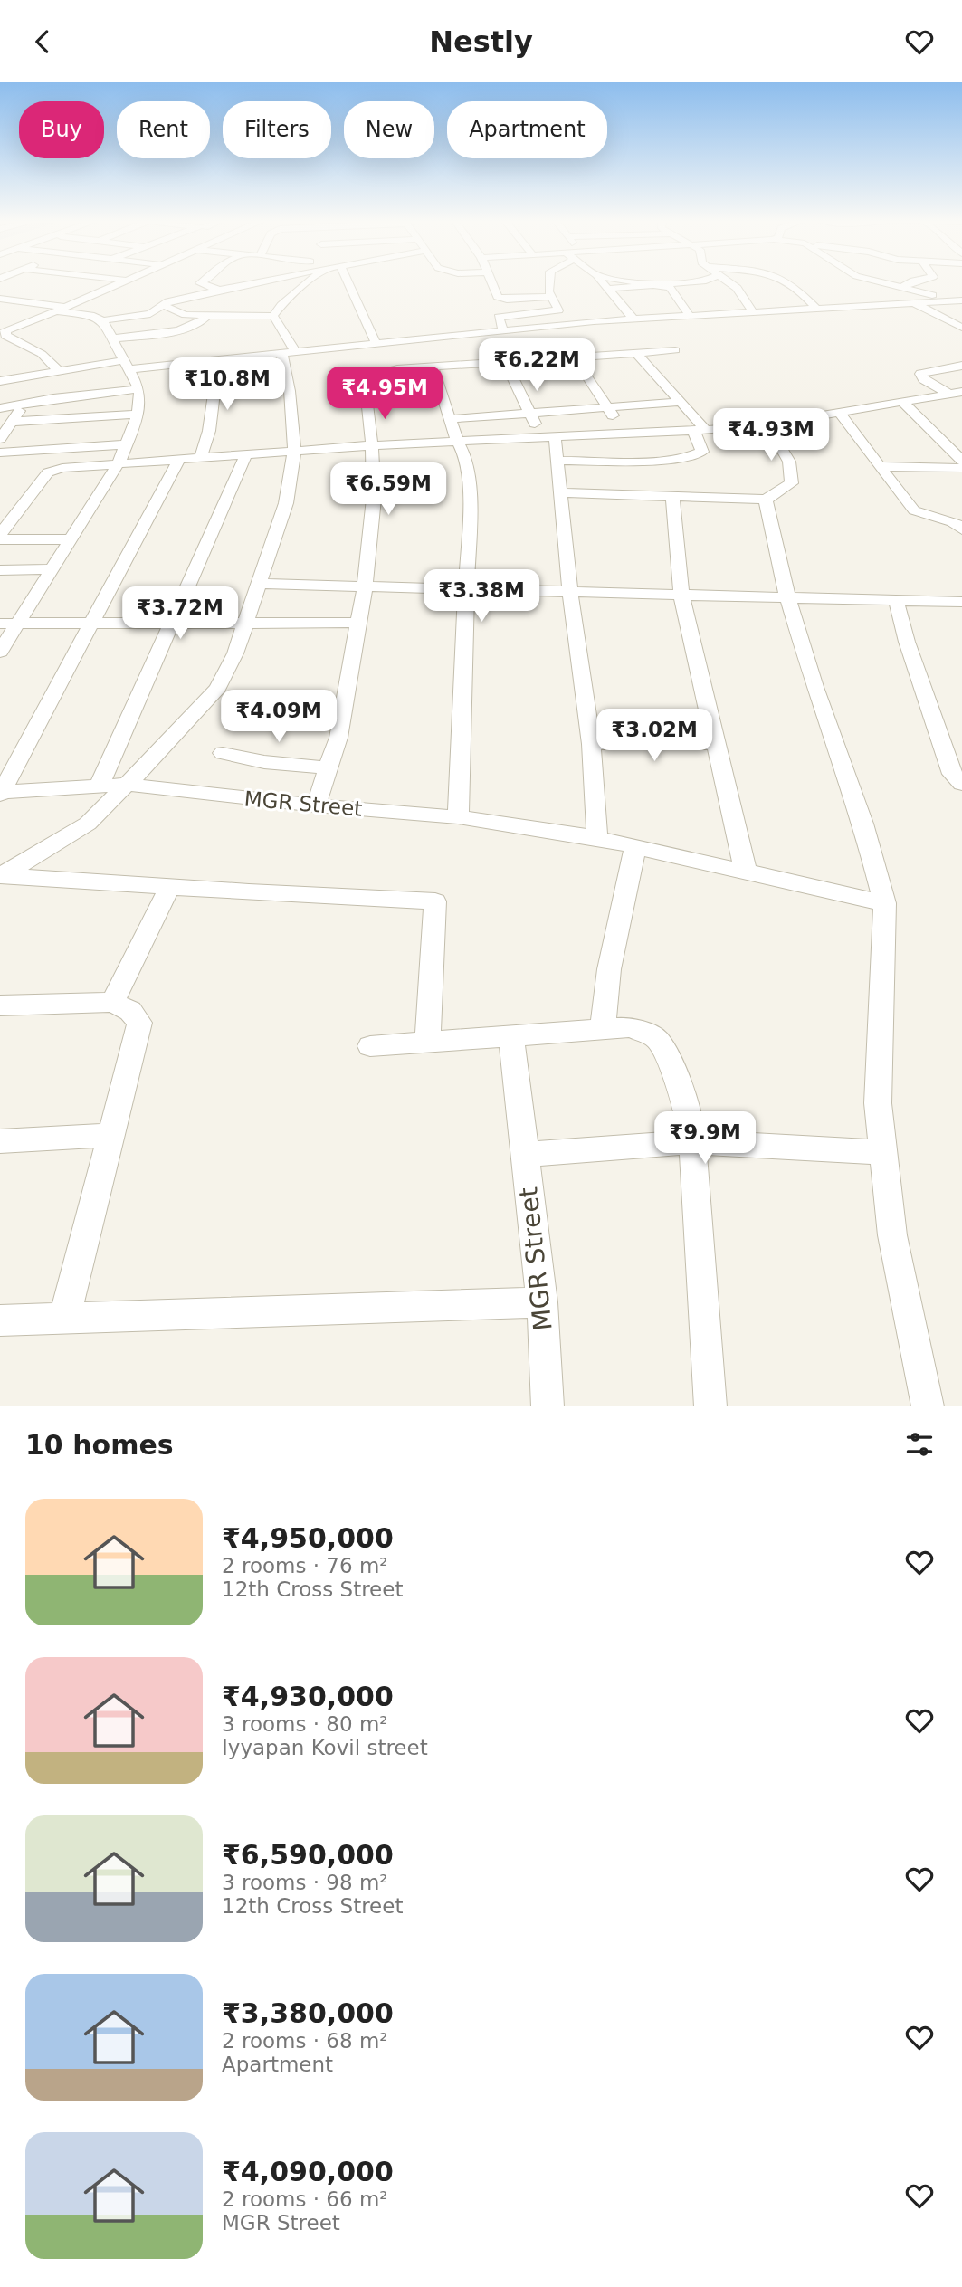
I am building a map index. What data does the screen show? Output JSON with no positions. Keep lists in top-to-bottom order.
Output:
{
  "streets": {
    "street": ["MGR Street"]
  },
  "page": {
    "header": "Nestly",
    "chip": [
      "Buy",
      "Rent",
      "Filters",
      "New",
      "Apartment"
    ],
    "price": [
      "₹6.22M",
      "₹10.8M",
      "₹4.95M",
      "₹4.93M",
      "₹6.59M",
      "₹3.38M",
      "₹3.72M",
      "₹4.09M",
      "₹3.02M",
      "₹9.9M"
    ],
    "heading": "10 homes",
    "list": [
      {
        "name": "₹4,950,000",
        "note": "2 rooms · 76 m² · 12th Cross Street"
      },
      {
        "name": "₹4,930,000",
        "note": "3 rooms · 80 m² · Iyyapan Kovil street"
      },
      {
        "name": "₹6,590,000",
        "note": "3 rooms · 98 m² · 12th Cross Street"
      },
      {
        "name": "₹3,380,000",
        "note": "2 rooms · 68 m² · Apartment"
      },
      {
        "name": "₹4,090,000",
        "note": "2 rooms · 66 m² · MGR Street"
      }
    ]
  }
}
